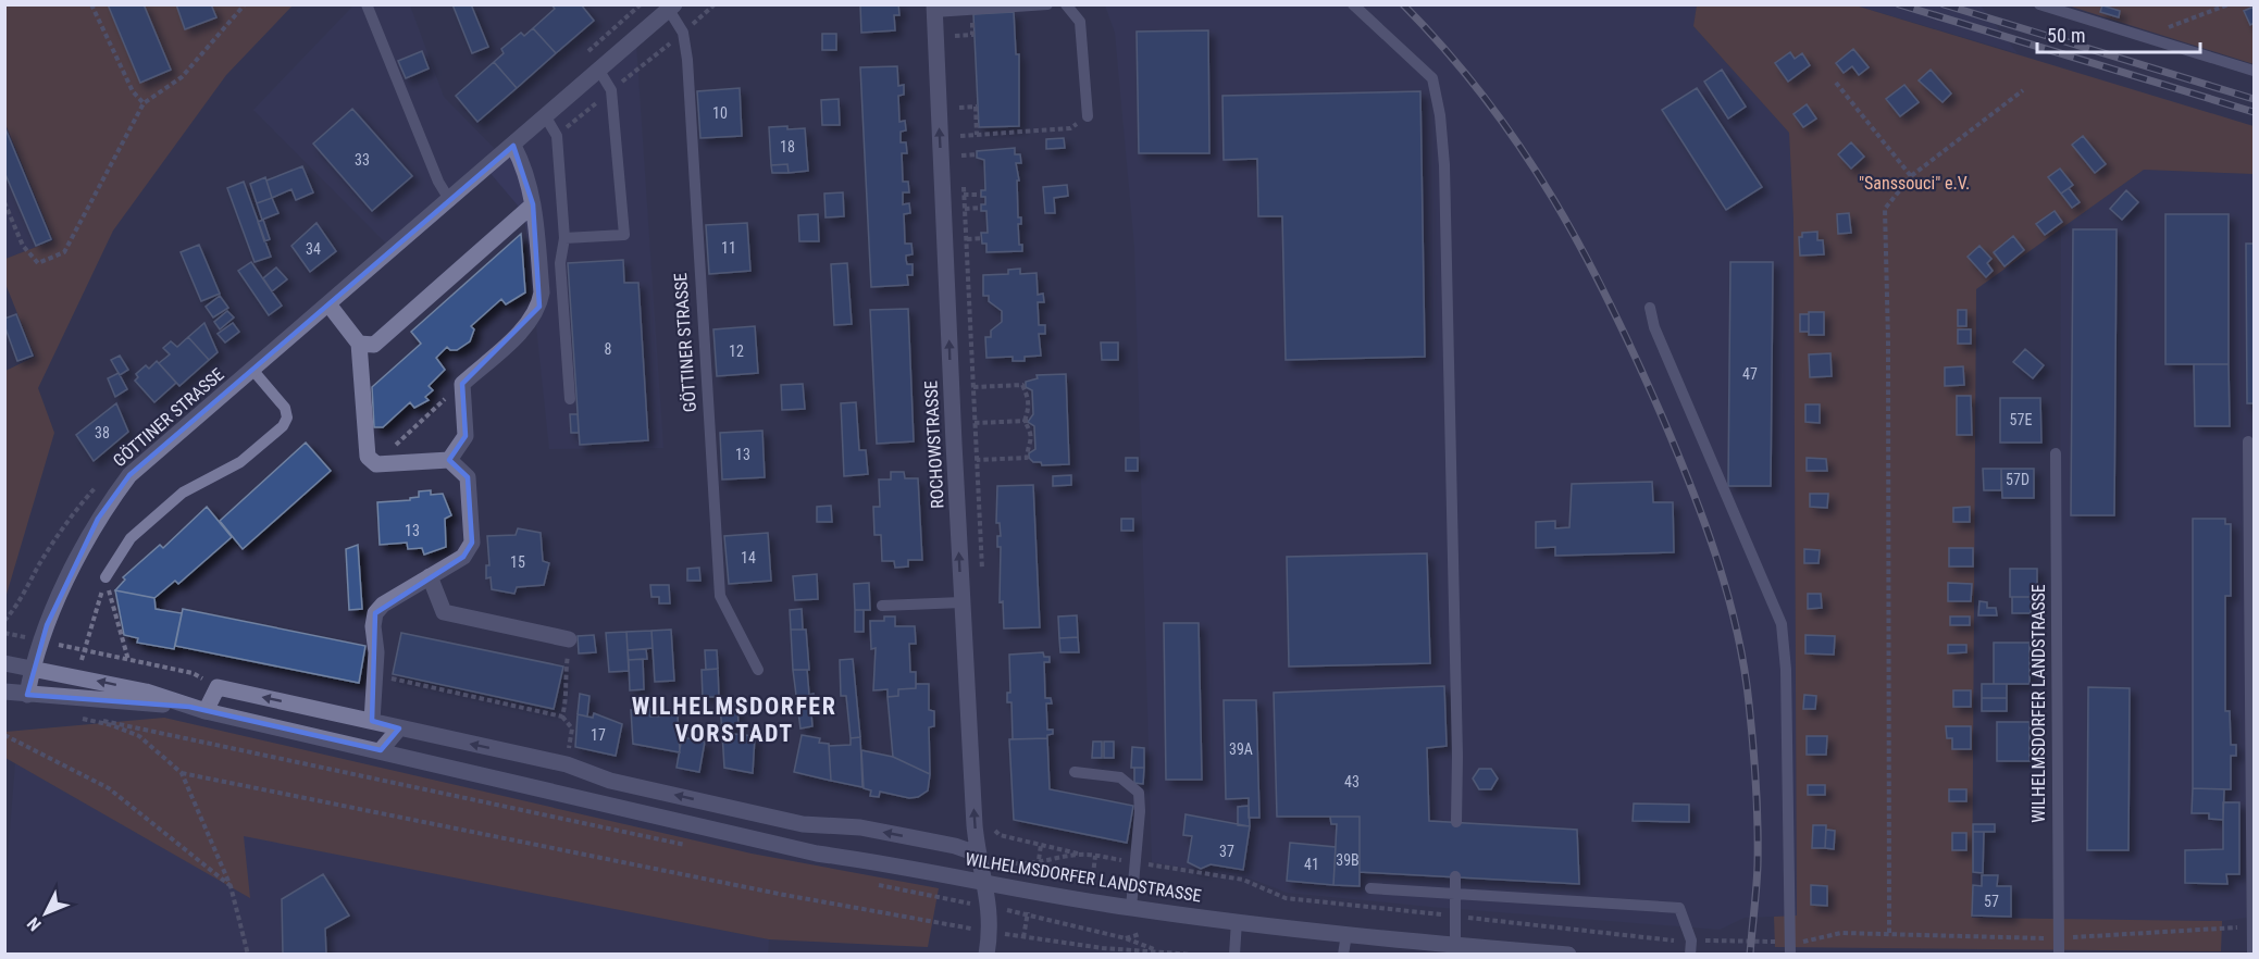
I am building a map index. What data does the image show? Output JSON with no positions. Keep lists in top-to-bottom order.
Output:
{
  "streets": {
    "street": ["GÖTTINER STRASSE", "ROCHOWSTRASSE", "WILHELMSDORFER LANDSTRASSE"]
  },
  "crossings": [
    ["GÖTTINER STRASSE", "WILHELMSDORFER LANDSTRASSE"],
    ["ROCHOWSTRASSE", "WILHELMSDORFER LANDSTRASSE"]
  ],
  "one_way": ["ROCHOWSTRASSE"],
  "districts": ["WILHELMSDORFER VORSTADT"],
  "parks": ["\"Sanssouci\" e.V."],
  "house_numbers": [
    "10",
    "18",
    "33",
    "11",
    "34",
    "8",
    "12",
    "47",
    "57E",
    "38",
    "13",
    "57D",
    "13",
    "14",
    "15",
    "17",
    "39A",
    "43",
    "37",
    "39B",
    "41",
    "57"
  ],
  "scale_bar": "50 m",
  "north": "bottom left"
}
